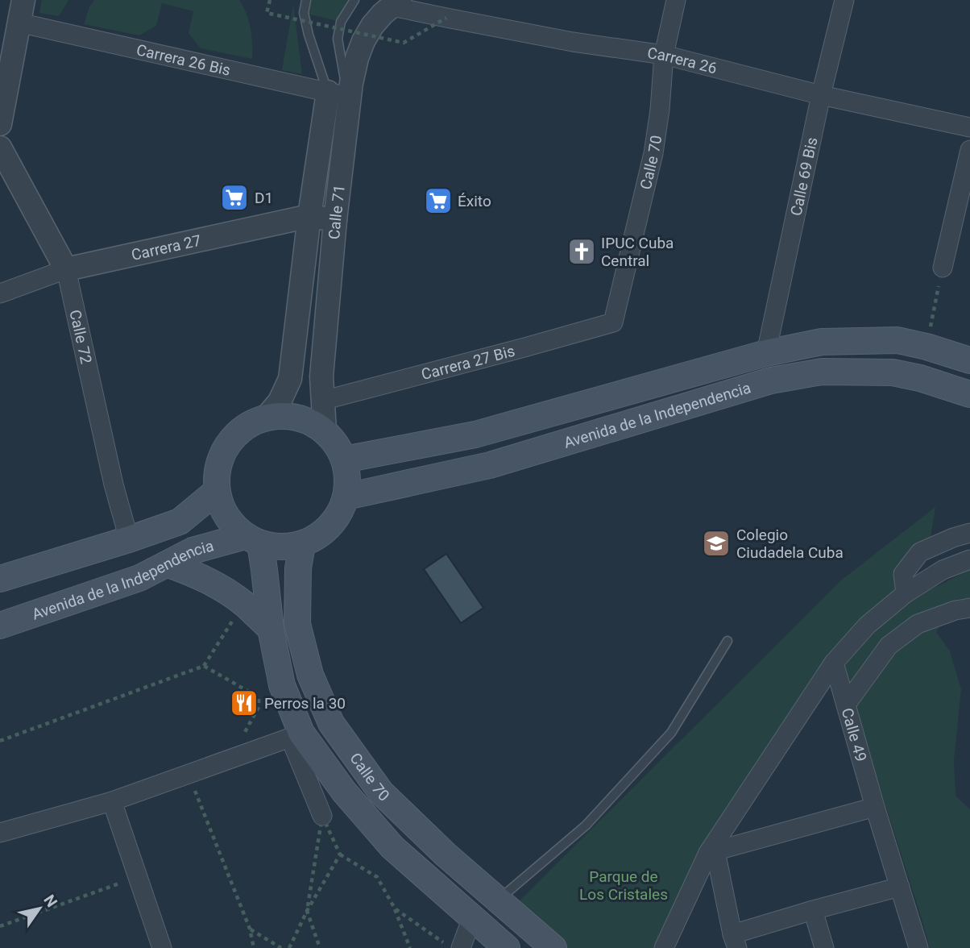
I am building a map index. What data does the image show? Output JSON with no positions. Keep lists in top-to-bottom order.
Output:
{
  "streets": {
    "main road": ["Calle 70", "Avenida de la Independencia"],
    "street": [
      "Carrera 26 Bis",
      "Carrera 26",
      "Calle 69 Bis",
      "Calle 71",
      "Carrera 27",
      "Calle 72",
      "Carrera 27 Bis",
      "Calle 49"
    ]
  },
  "crossings": [
    ["Carrera 26 Bis", "Calle 71"],
    ["Carrera 26", "Calle 70"],
    ["Carrera 26", "Calle 69 Bis"],
    ["Carrera 26", "Calle 71"],
    ["Calle 70", "Calle 71"],
    ["Calle 70", "Carrera 27 Bis"],
    ["Calle 70", "Avenida de la Independencia"],
    ["Calle 69 Bis", "Avenida de la Independencia"],
    ["Calle 71", "Carrera 27"],
    ["Calle 71", "Carrera 27 Bis"],
    ["Calle 71", "Avenida de la Independencia"],
    ["Carrera 27", "Calle 72"]
  ],
  "parks": ["Parque de Los Cristales"],
  "places": {
    "supermarket": ["D1", "Éxito"],
    "church": ["IPUC Cuba Central"],
    "school or university": ["Colegio Ciudadela Cuba"],
    "restaurant": ["Perros la 30"]
  },
  "north": "top right"
}
